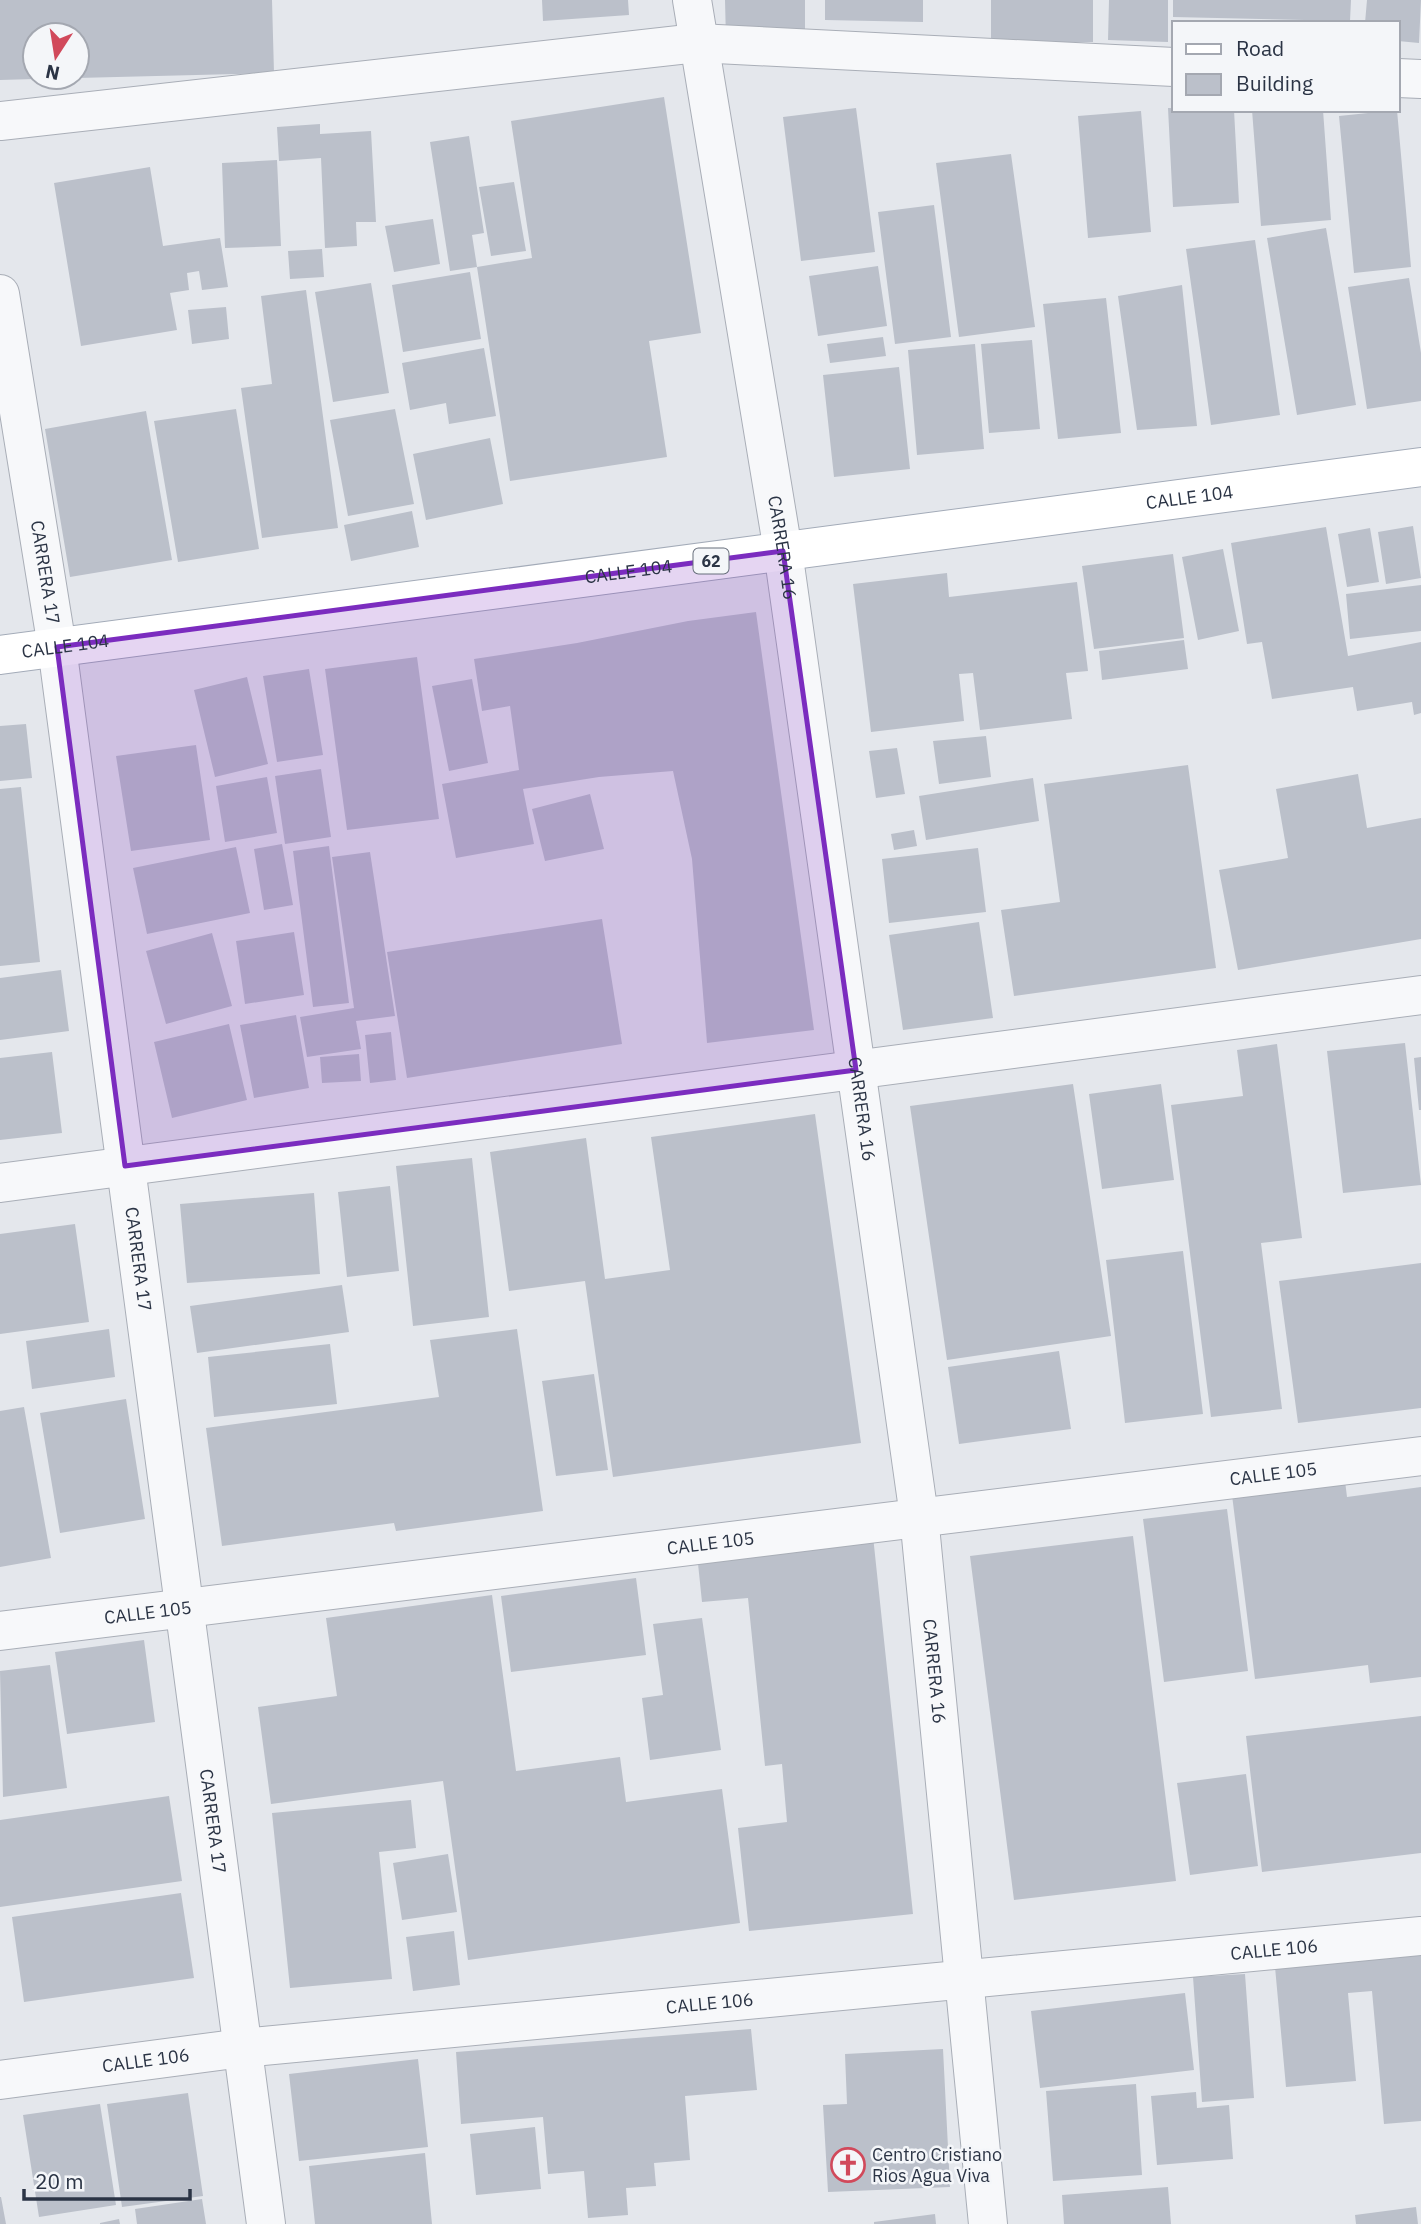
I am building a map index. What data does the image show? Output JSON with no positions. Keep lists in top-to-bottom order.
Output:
{
  "streets": {
    "main road": ["CALLE 104", "62"],
    "street": [
      "CARRERA 16",
      "CARRERA 17",
      "CALLE 105",
      "CALLE 106"
    ]
  },
  "crossings": [
    ["CALLE 104", "CARRERA 16"],
    ["CALLE 104", "CARRERA 17"],
    ["CARRERA 16", "CALLE 105"],
    ["CARRERA 16", "CALLE 106"],
    ["CARRERA 17", "CALLE 105"],
    ["CARRERA 17", "CALLE 106"]
  ],
  "places": {
    "church": ["Centro Cristiano Rios Agua Viva"]
  },
  "legend": ["Road", "Building"],
  "scale_bar": "20 m",
  "north": "bottom"
}
